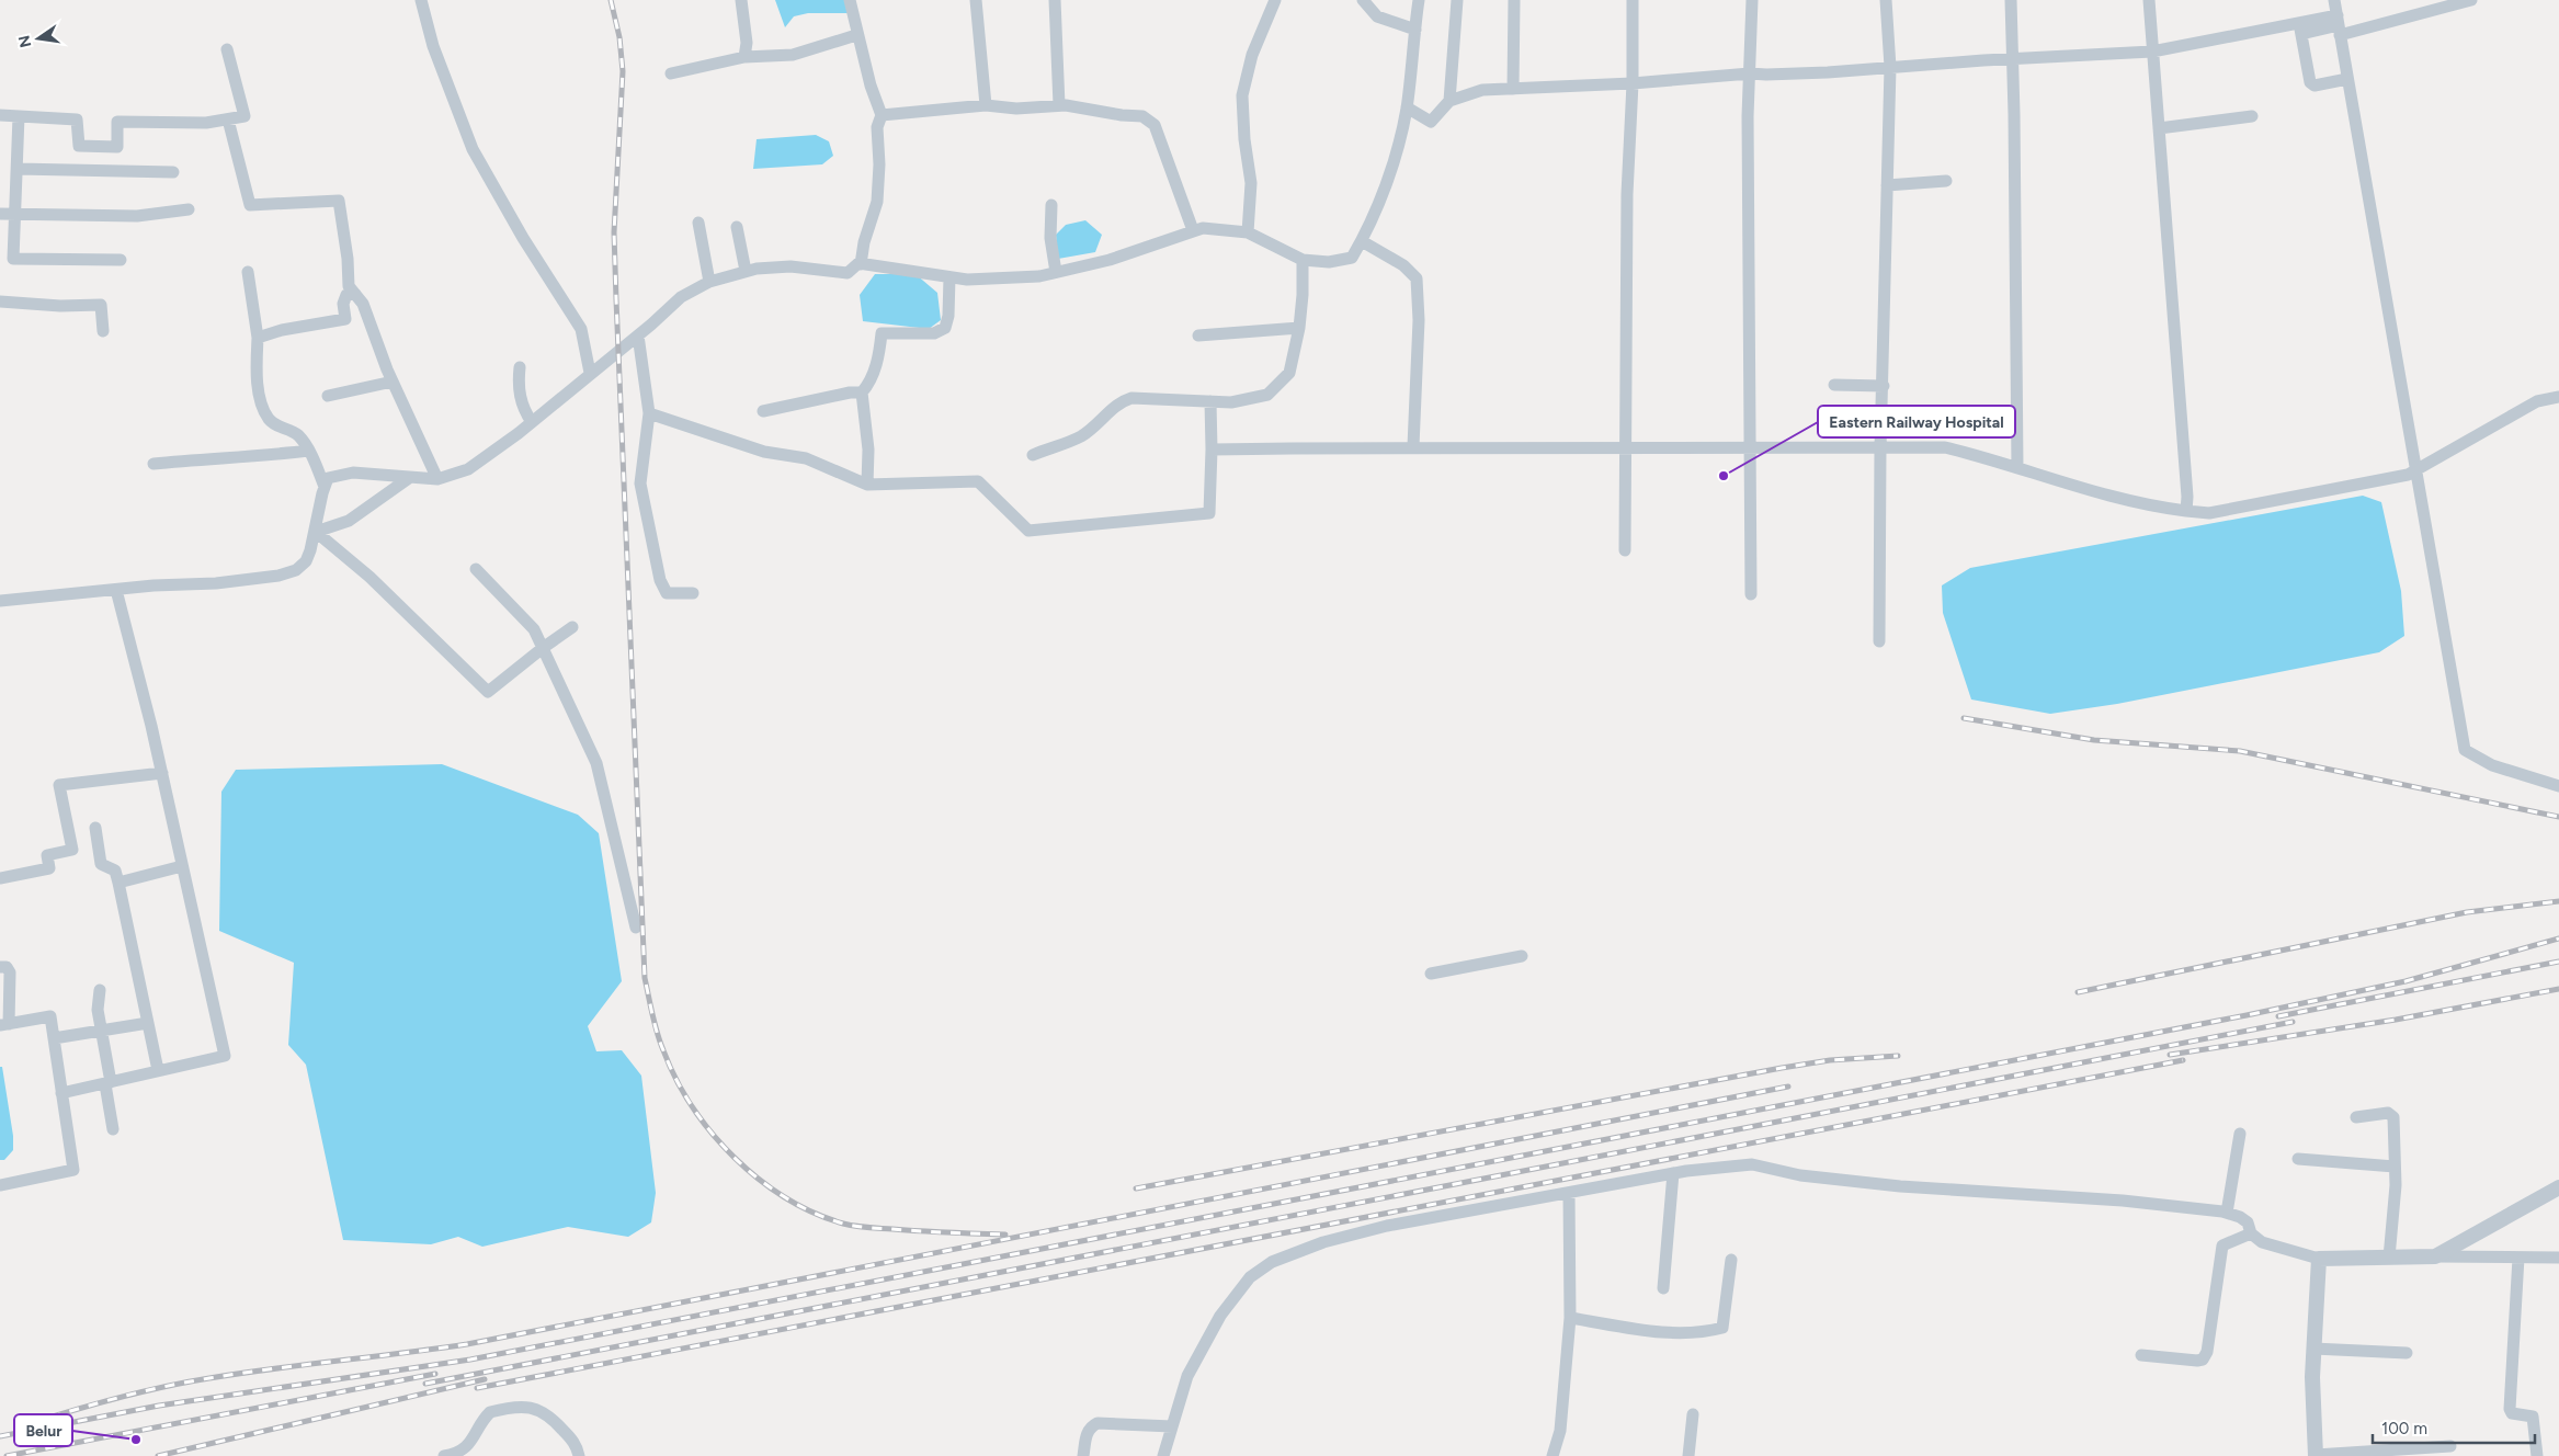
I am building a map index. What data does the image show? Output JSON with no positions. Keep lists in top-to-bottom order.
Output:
{
  "places": ["Eastern Railway Hospital", "Belur"],
  "scale_bar": "100 m",
  "north": "left"
}
